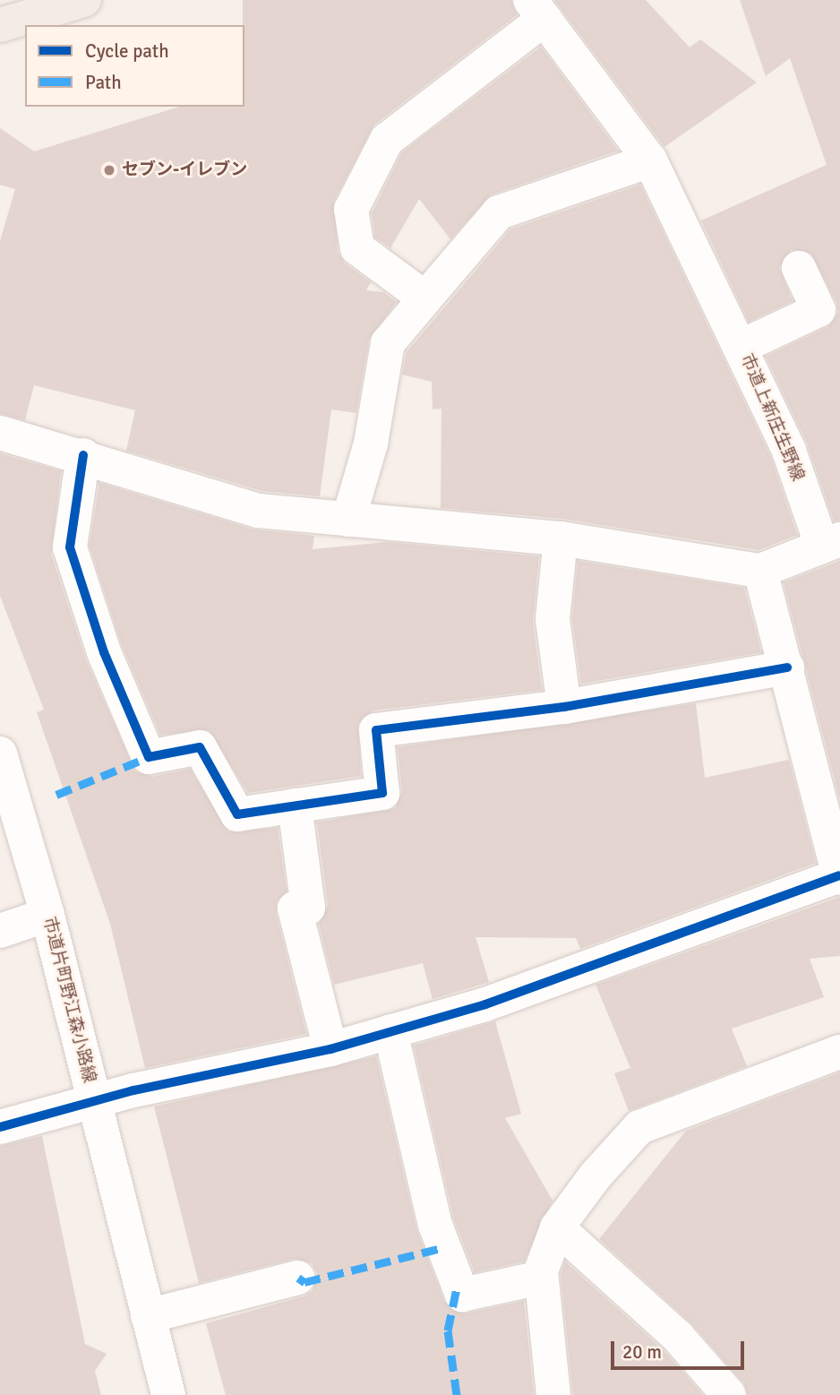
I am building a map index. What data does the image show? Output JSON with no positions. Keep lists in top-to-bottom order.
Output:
{
  "streets": {
    "street": ["市道上新庄生野線", "市道片町野江森小路線"]
  },
  "places": ["セブン-イレブン"],
  "legend": ["Cycle path", "Path"],
  "scale_bar": "20 m"
}
